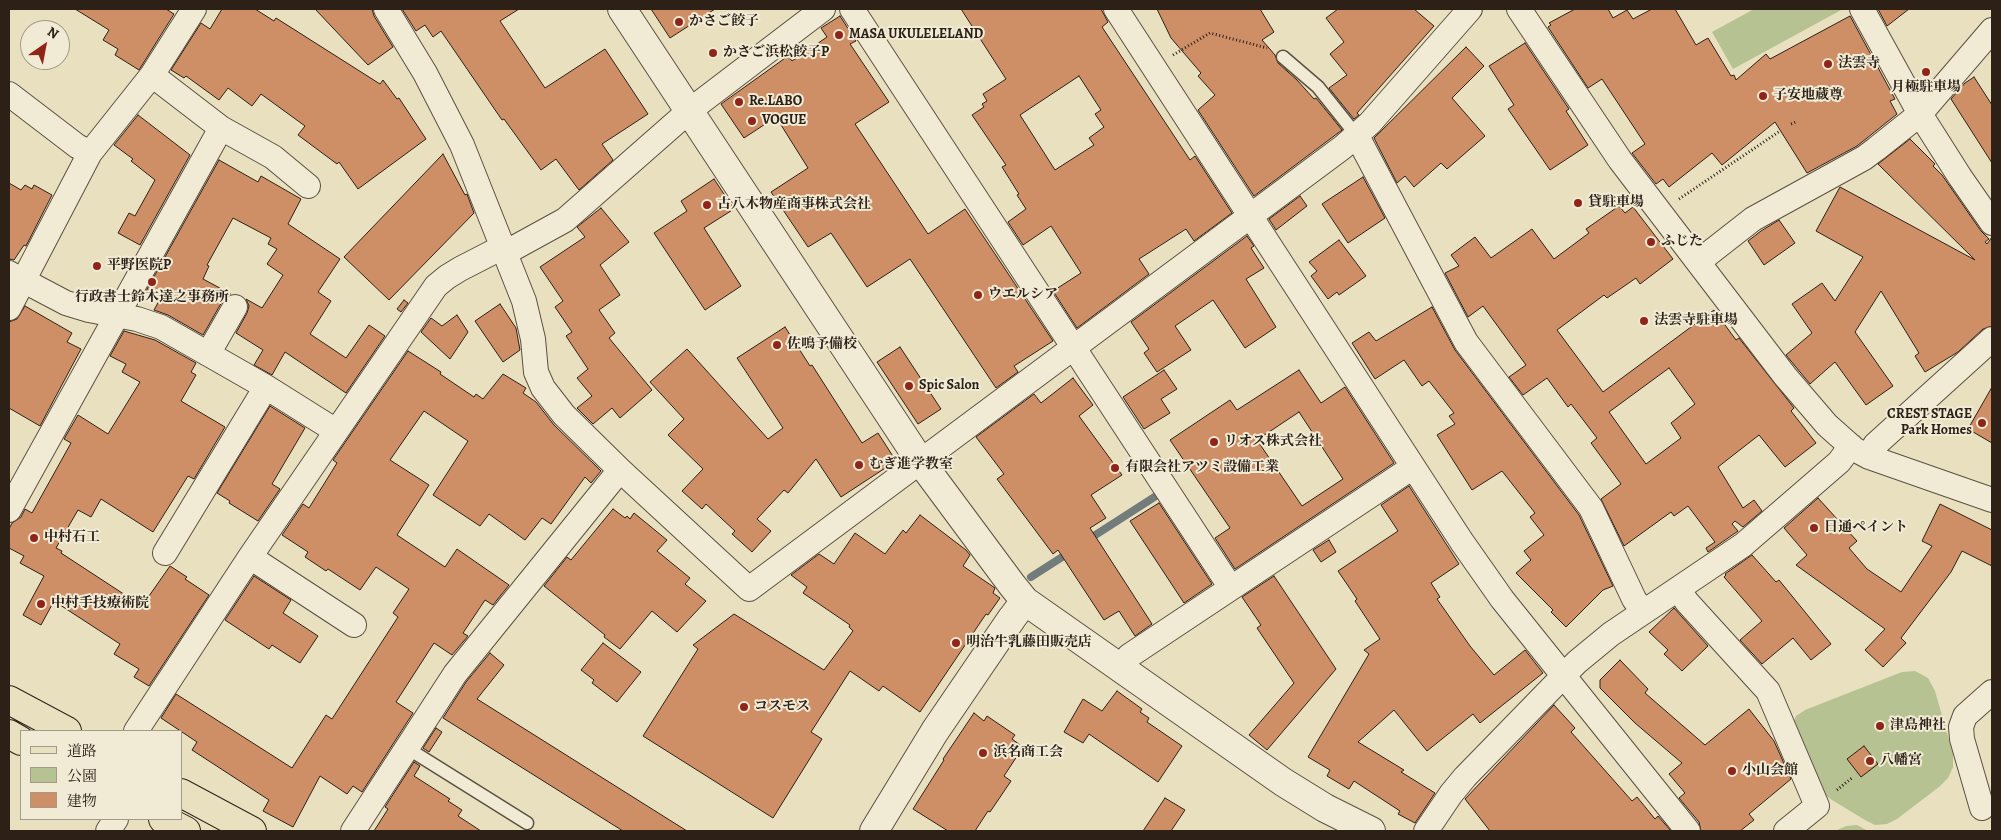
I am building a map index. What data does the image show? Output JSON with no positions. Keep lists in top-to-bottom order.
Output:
{
  "places": [
    "かさご餃子",
    "MASA UKULELELAND",
    "かさご浜松餃子P",
    "法雲寺",
    "月極駐車場",
    "子安地蔵尊",
    "Re.LABO",
    "VOGUE",
    "貸駐車場",
    "古八木物産商事株式会社",
    "ふじた",
    "平野医院P",
    "行政書士鈴木達之事務所",
    "ウエルシア",
    "法雲寺駐車場",
    "佐鳴予備校",
    "Spic Salon",
    "CREST STAGE Park Homes",
    "リオス株式会社",
    "むぎ進学教室",
    "有限会社アツミ設備工業",
    "日通ペイント",
    "中村石工",
    "中村手技療術院",
    "明治牛乳藤田販売店",
    "コスモス",
    "津島神社",
    "浜名商工会",
    "八幡宮",
    "小山会館"
  ],
  "legend": ["道路", "公園", "建物"],
  "north": "top right"
}
